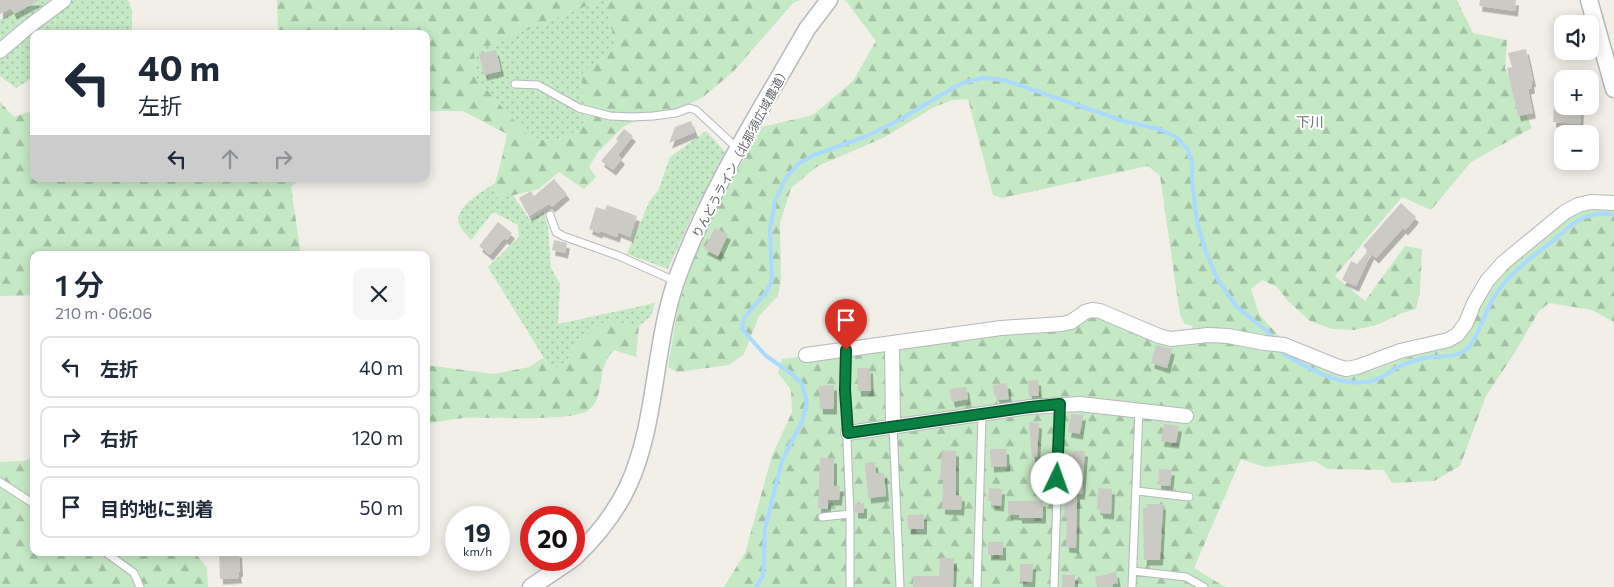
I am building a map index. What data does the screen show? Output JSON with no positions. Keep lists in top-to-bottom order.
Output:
{
  "streets": {
    "street": ["りんどうライン（北那須広域農道）"]
  },
  "districts": ["下川"],
  "page": {
    "map_buttons": ["+", "−"],
    "turn": ["40 m", "左折"],
    "heading": ["1 分", "210 m · 06:06"],
    "list": [
      {
        "name": "左折",
        "value": "40 m"
      },
      {
        "name": "右折",
        "value": "120 m"
      },
      {
        "name": "目的地に到着",
        "value": "50 m"
      }
    ],
    "speed": "19 km/h",
    "limit": "20"
  }
}
